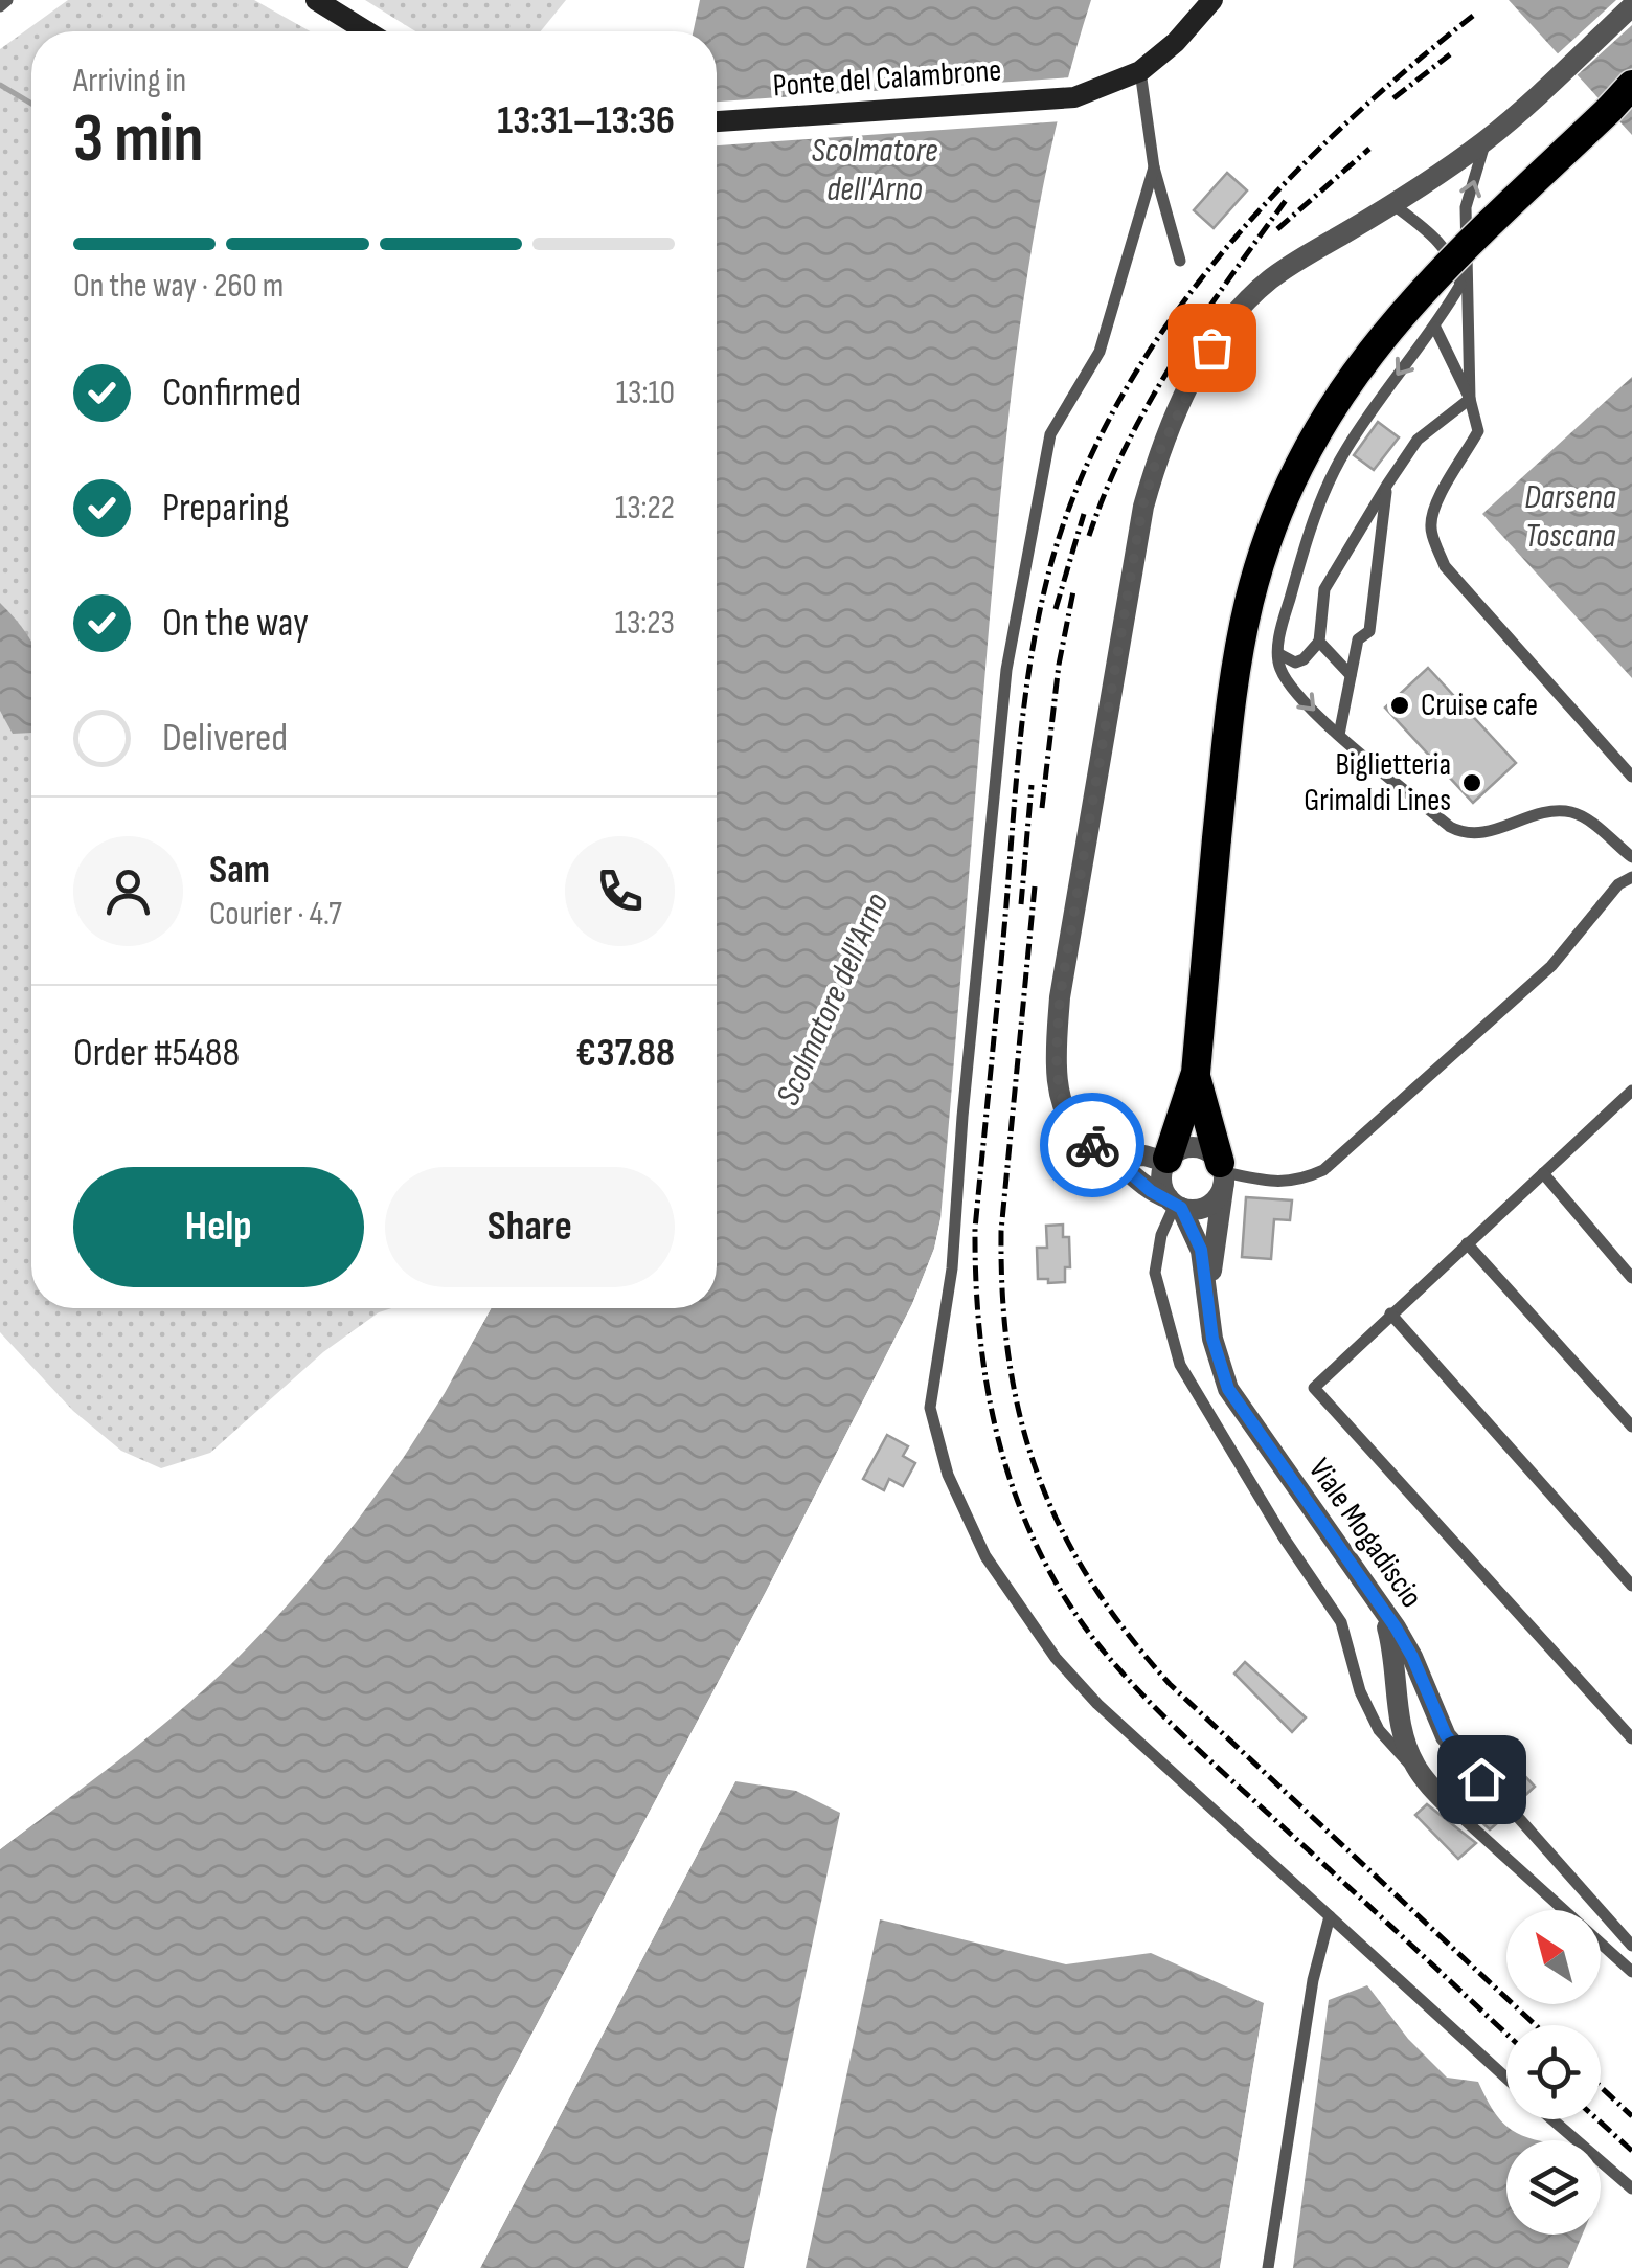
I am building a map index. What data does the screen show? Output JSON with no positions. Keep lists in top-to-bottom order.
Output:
{
  "streets": {
    "main road": ["Ponte del Calambrone"],
    "street": ["Viale Mogadiscio"]
  },
  "water": ["Scolmatore dell'Arno", "Darsena Toscana"],
  "places": ["Cruise cafe", "Biglietteria Grimaldi Lines"],
  "north": "top left",
  "page": {
    "heading": ["3 min", "Arriving in", "13:31–13:36"],
    "panel": [
      "Sam",
      "Courier · 4.7",
      "Order #5488",
      "€37.88"
    ],
    "bar": "On the way · 260 m",
    "list": [
      ["Confirmed", "13:10"],
      ["Preparing", "13:22"],
      ["On the way", "13:23"],
      "Delivered"
    ],
    "buttons": ["Help", "Share"]
  }
}
